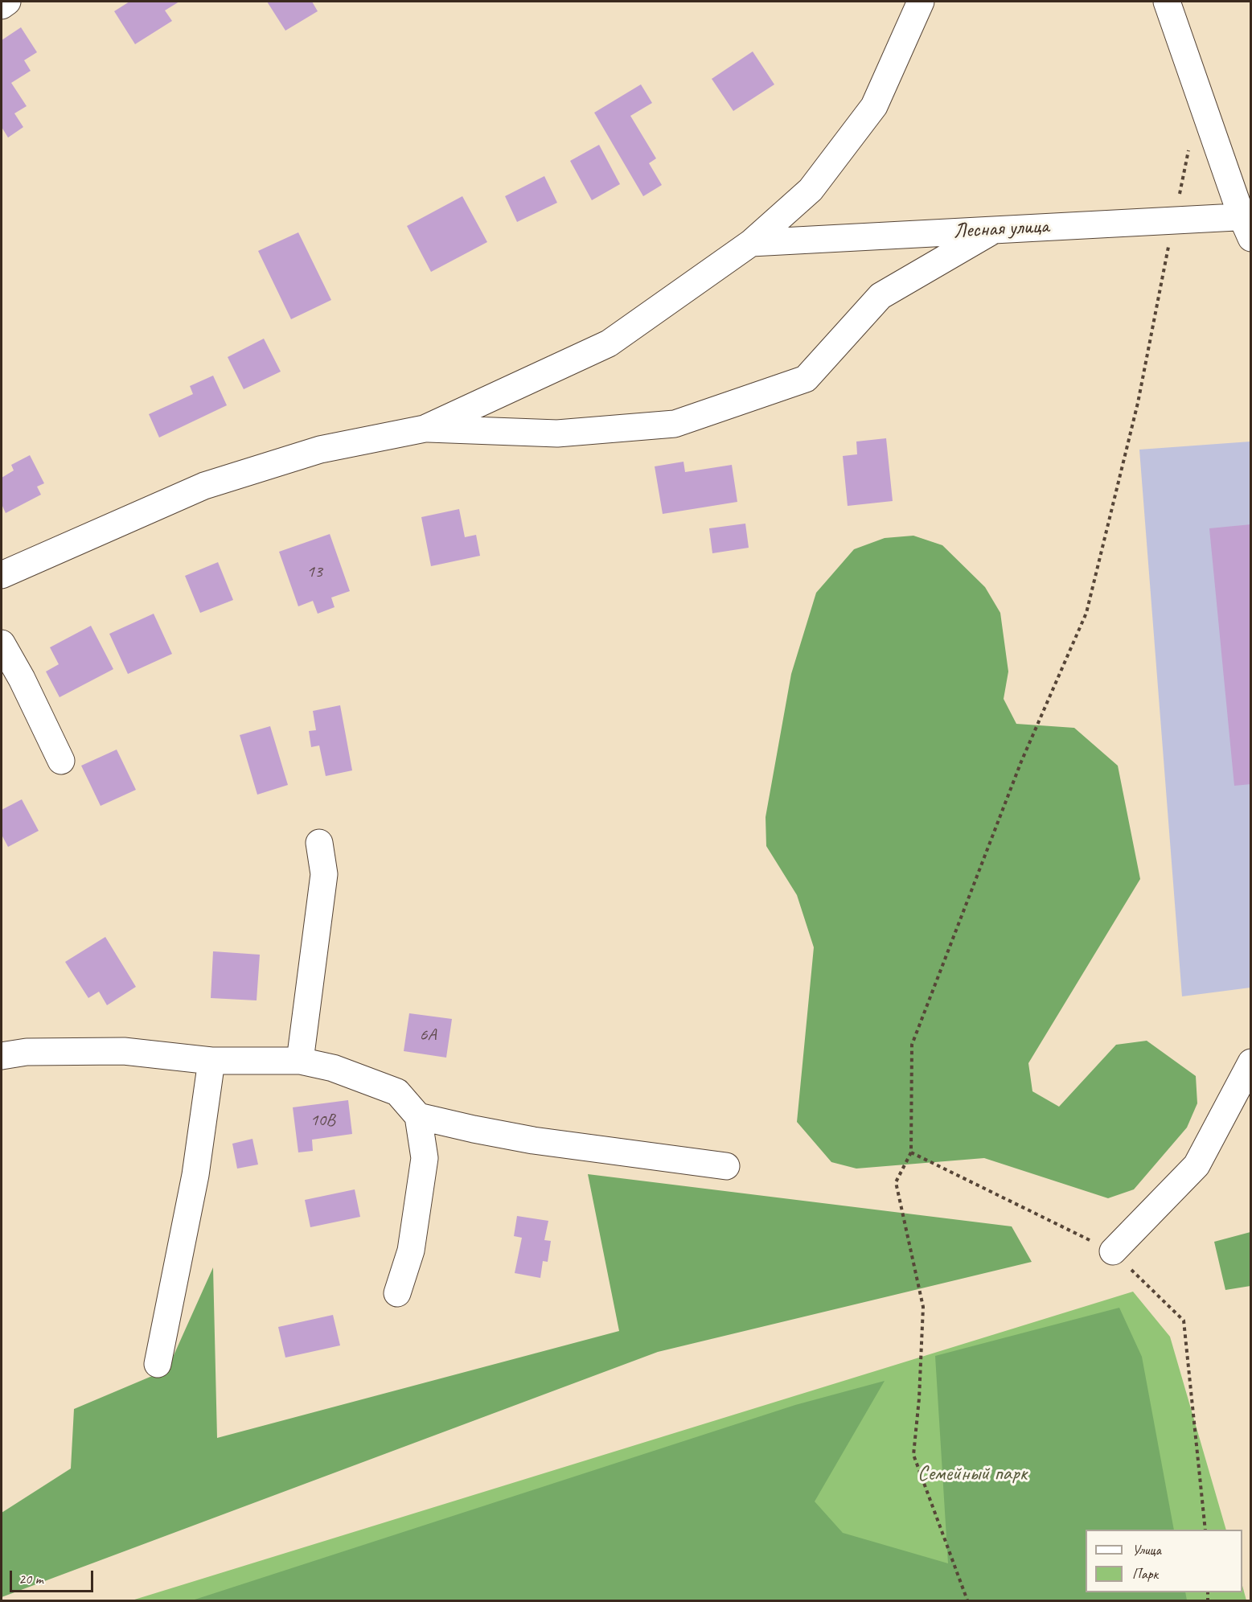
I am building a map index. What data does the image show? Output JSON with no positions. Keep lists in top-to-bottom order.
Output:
{
  "streets": {
    "street": ["Лесная улица"]
  },
  "parks": ["Семейный парк"],
  "house_numbers": ["13", "6А", "10В"],
  "legend": ["Улица", "Парк"],
  "scale_bar": "20 m"
}
